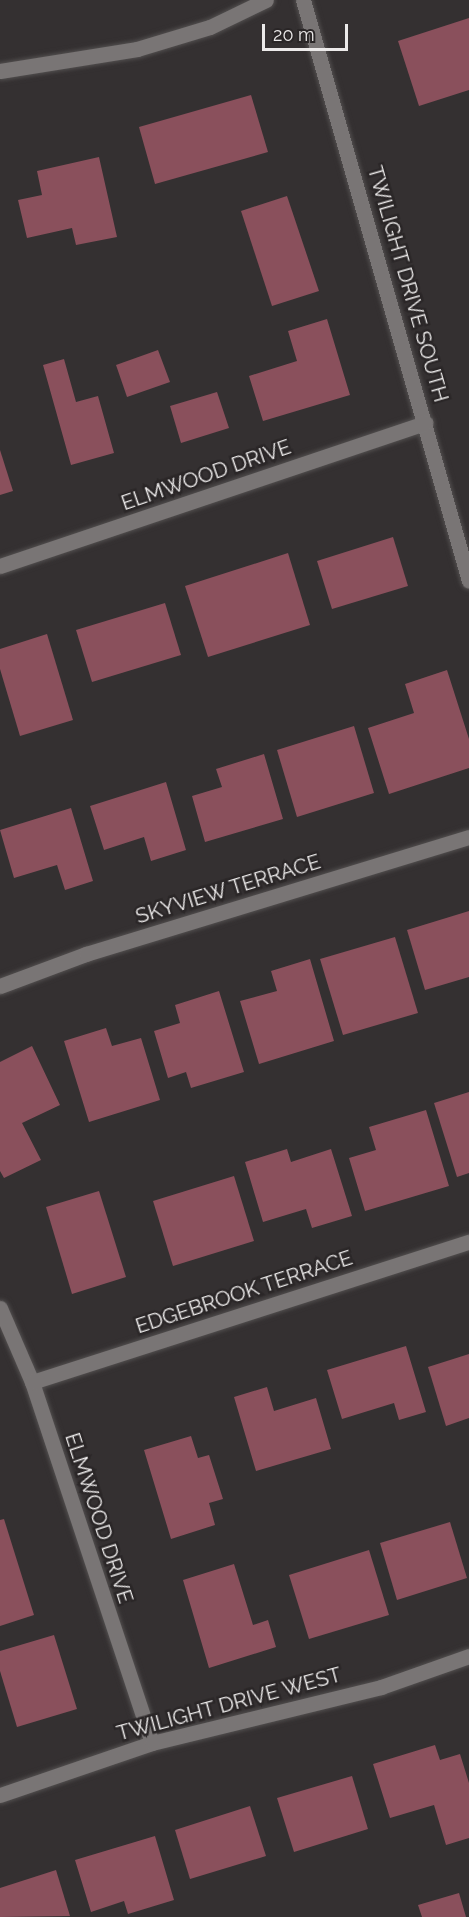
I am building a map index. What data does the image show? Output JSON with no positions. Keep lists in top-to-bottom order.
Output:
{
  "streets": {
    "street": [
      "TWILIGHT DRIVE SOUTH",
      "ELMWOOD DRIVE",
      "SKYVIEW TERRACE",
      "EDGEBROOK TERRACE",
      "TWILIGHT DRIVE WEST"
    ]
  },
  "crossings": [
    ["TWILIGHT DRIVE SOUTH", "ELMWOOD DRIVE"],
    ["ELMWOOD DRIVE", "EDGEBROOK TERRACE"],
    ["ELMWOOD DRIVE", "TWILIGHT DRIVE WEST"]
  ],
  "scale_bar": "20 m"
}
